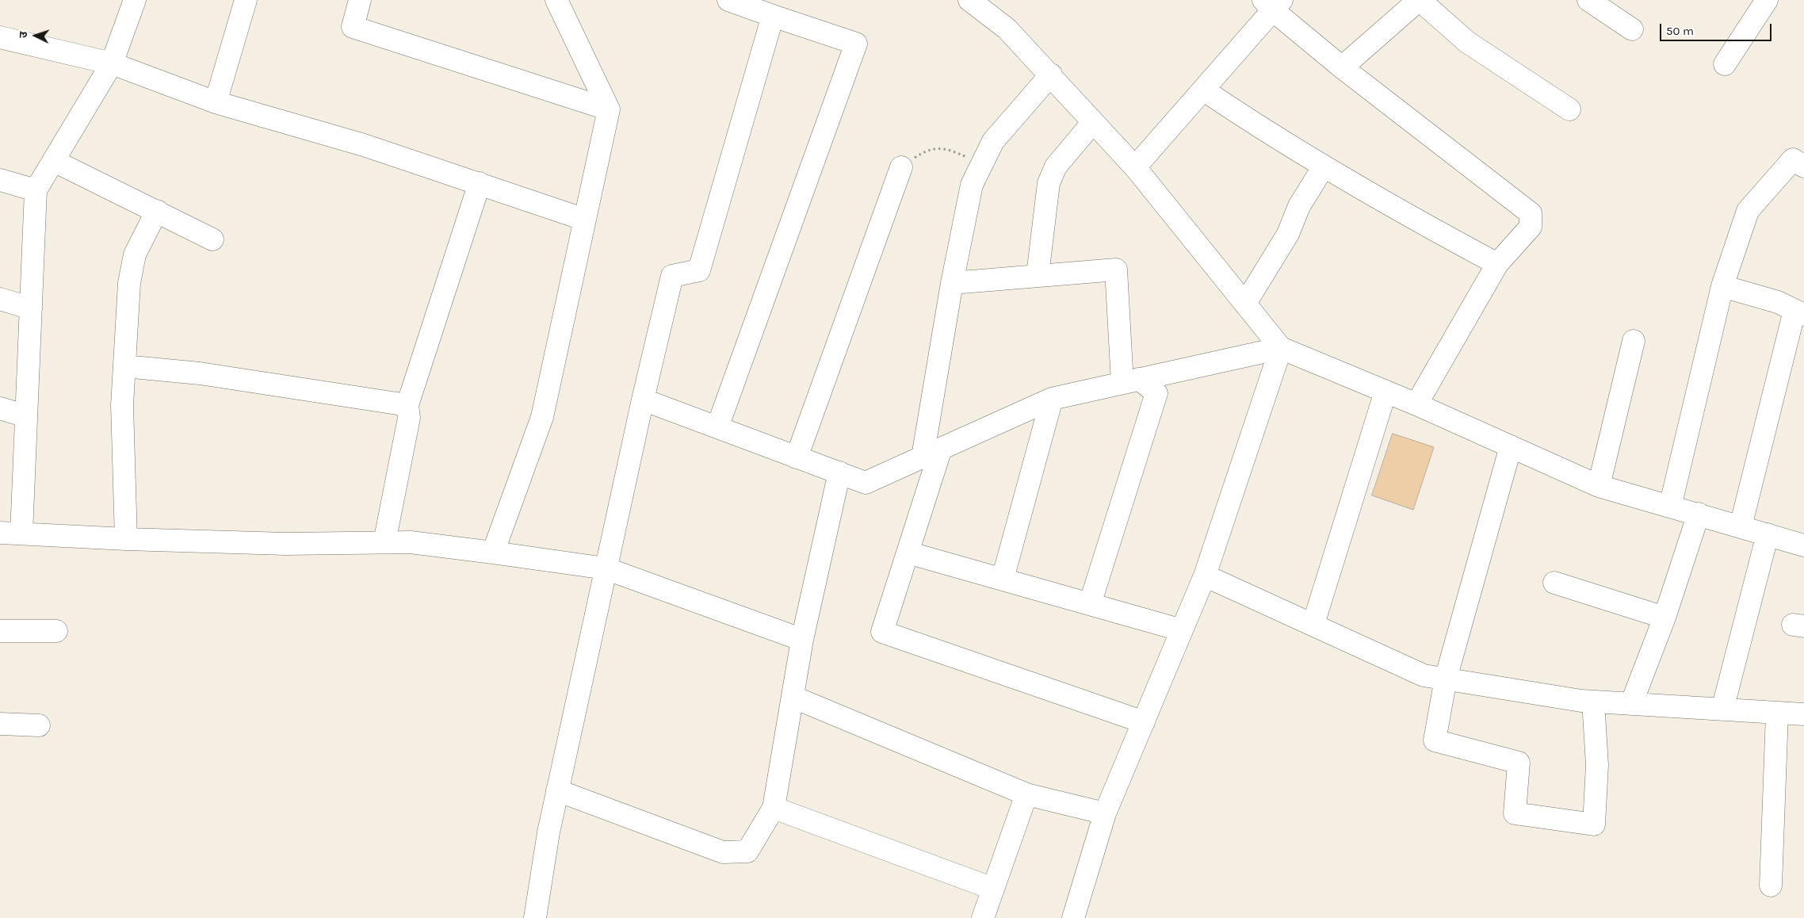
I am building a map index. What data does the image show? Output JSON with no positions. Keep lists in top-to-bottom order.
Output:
{
  "scale_bar": "50 m",
  "north": "left"
}
